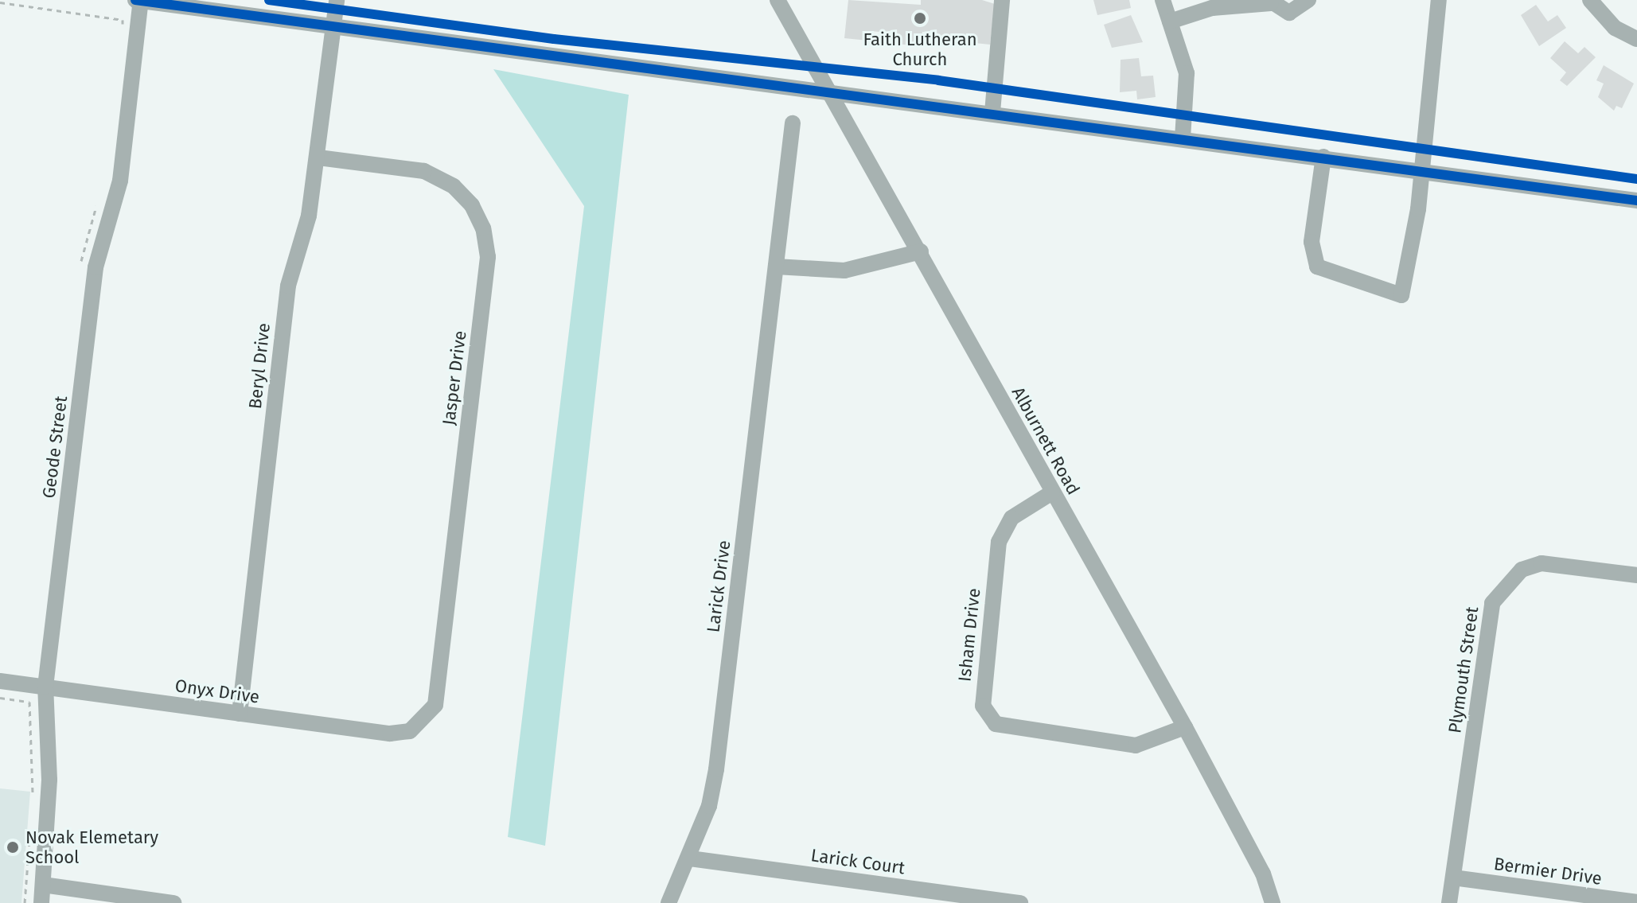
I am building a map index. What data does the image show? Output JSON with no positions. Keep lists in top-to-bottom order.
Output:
{
  "streets": {
    "street": [
      "Beryl Drive",
      "Jasper Drive",
      "Alburnett Road",
      "Geode Street",
      "Larick Drive",
      "Isham Drive",
      "Plymouth Street",
      "Onyx Drive",
      "Larick Court",
      "Bermier Drive"
    ]
  },
  "crossings": [
    ["Beryl Drive", "Jasper Drive"],
    ["Beryl Drive", "Onyx Drive"],
    ["Jasper Drive", "Onyx Drive"],
    ["Alburnett Road", "Isham Drive"],
    ["Geode Street", "Onyx Drive"],
    ["Larick Drive", "Larick Court"],
    ["Plymouth Street", "Bermier Drive"]
  ],
  "places": ["Faith Lutheran Church", "Novak Elemetary School"]
}
